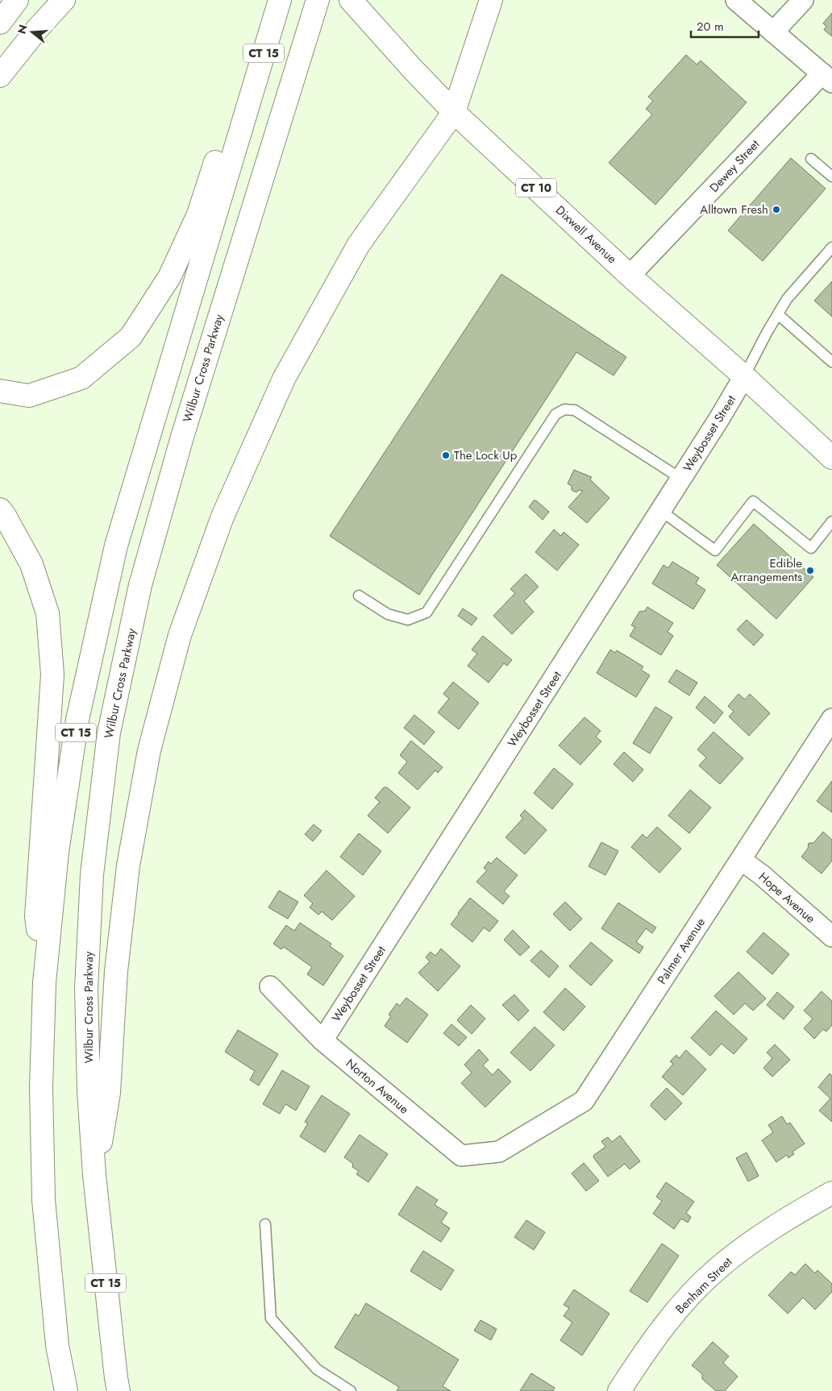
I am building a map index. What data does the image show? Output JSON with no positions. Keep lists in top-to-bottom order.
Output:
{
  "streets": {
    "main road": [
      "CT 15",
      "CT 10",
      "Dixwell Avenue",
      "Wilbur Cross Parkway",
      "Benham Street"
    ],
    "street": [
      "Dewey Street",
      "Weybosset Street",
      "Hope Avenue",
      "Palmer Avenue",
      "Norton Avenue"
    ]
  },
  "crossings": [
    ["Dewey Street", "Dixwell Avenue"],
    ["Dixwell Avenue", "Weybosset Street"],
    ["Weybosset Street", "Norton Avenue"],
    ["Hope Avenue", "Palmer Avenue"],
    ["Palmer Avenue", "Norton Avenue"]
  ],
  "places": ["Alltown Fresh", "The Lock Up", "Edible Arrangements"],
  "scale_bar": "20 m",
  "north": "left"
}
